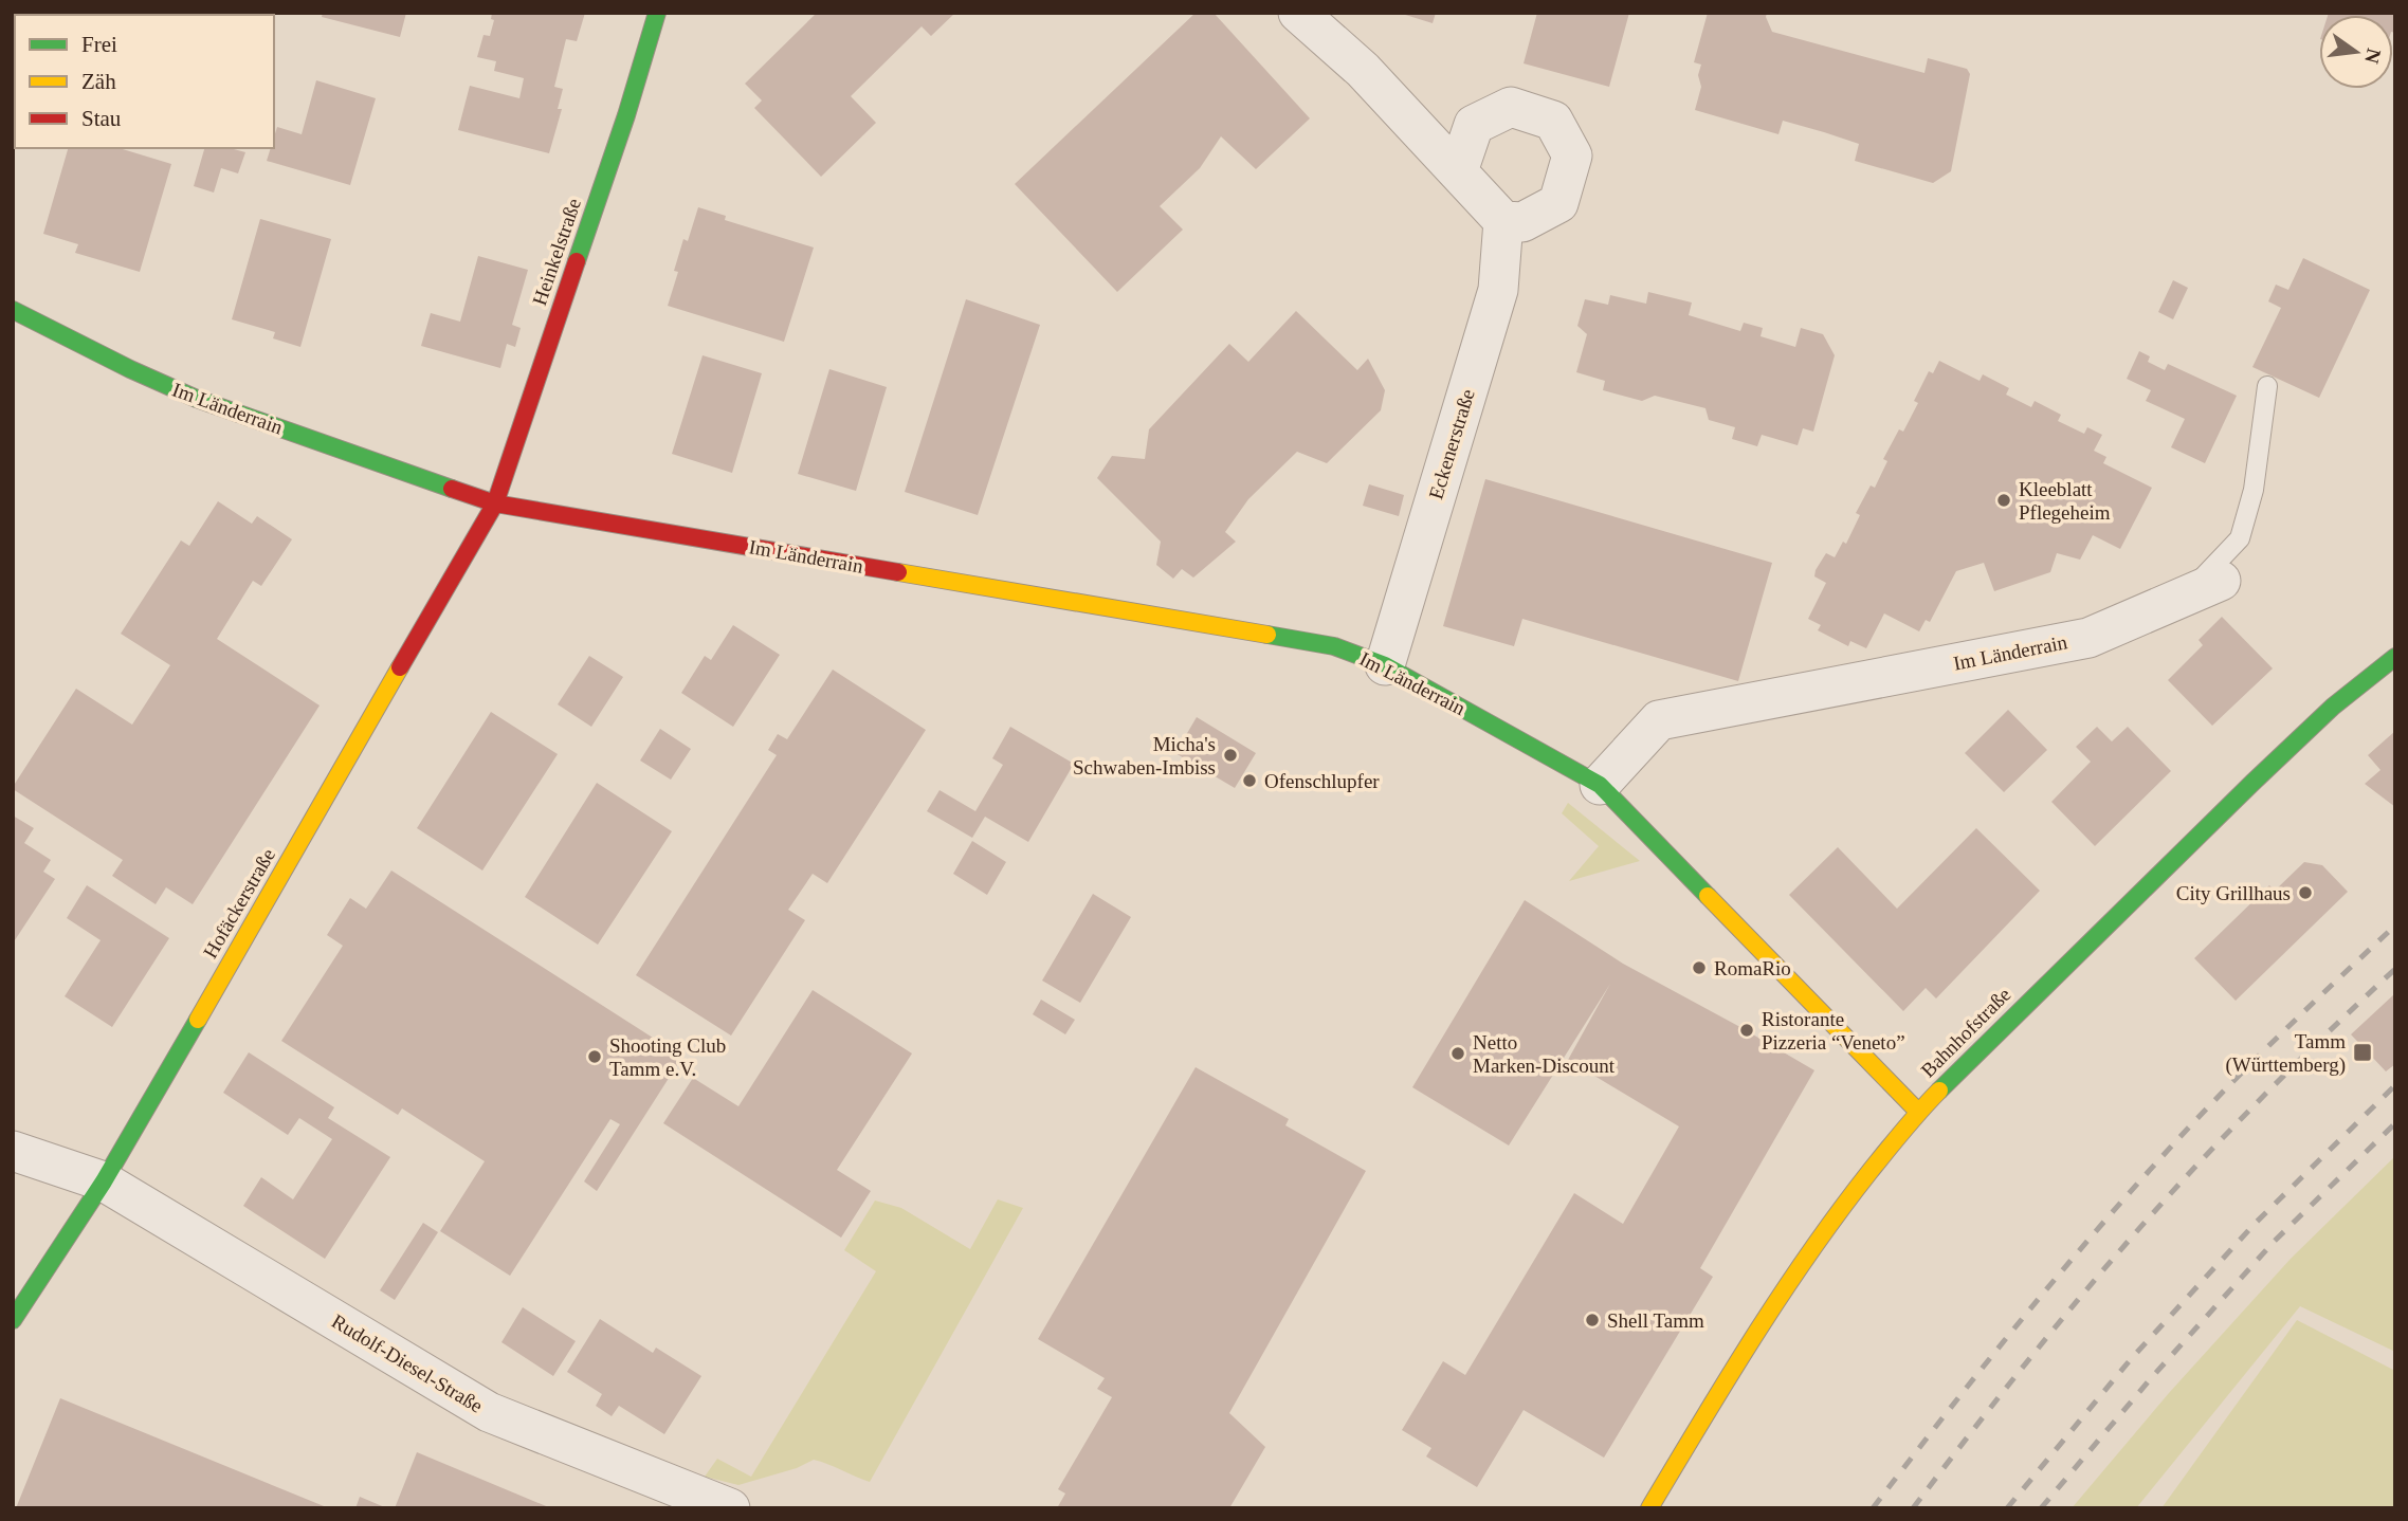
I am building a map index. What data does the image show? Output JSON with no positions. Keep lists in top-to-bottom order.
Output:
{
  "streets": {
    "street": [
      "Heinkelstraße",
      "Im Länderrain",
      "Eckenerstraße",
      "Hofäckerstraße",
      "Bahnhofstraße",
      "Rudolf-Diesel-Straße"
    ]
  },
  "crossings": [
    ["Heinkelstraße", "Im Länderrain"],
    ["Heinkelstraße", "Hofäckerstraße"],
    ["Im Länderrain", "Eckenerstraße"],
    ["Im Länderrain", "Hofäckerstraße"],
    ["Im Länderrain", "Bahnhofstraße"],
    ["Hofäckerstraße", "Rudolf-Diesel-Straße"]
  ],
  "places": {
    "other": [
      "Kleeblatt Pflegeheim",
      "Micha's Schwaben-Imbiss",
      "Ofenschlupfer",
      "City Grillhaus",
      "RomaRio",
      "Ristorante Pizzeria “Veneto”",
      "Netto Marken-Discount",
      "Shooting Club Tamm e.V.",
      "Shell Tamm"
    ],
    "transit": ["Tamm (Württemberg)"]
  },
  "legend": ["Frei", "Zäh", "Stau"],
  "north": "right"
}
